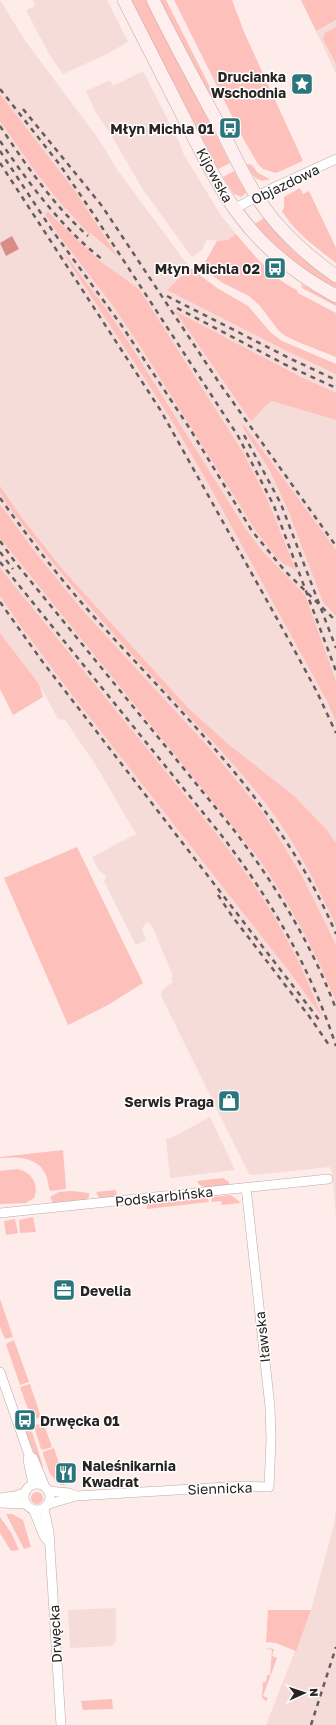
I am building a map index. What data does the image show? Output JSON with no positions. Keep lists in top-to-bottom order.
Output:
{
  "streets": {
    "street": [
      "Kijowska",
      "Objazdowa",
      "Podskarbińska",
      "Iławska",
      "Siennicka",
      "Drwęcka"
    ]
  },
  "crossings": [
    ["Kijowska", "Objazdowa"],
    ["Podskarbińska", "Iławska"],
    ["Iławska", "Siennicka"],
    ["Siennicka", "Drwęcka"]
  ],
  "places": {
    "place": ["Drucianka Wschodnia"],
    "bus stop": ["Młyn Michla 01", "Młyn Michla 02", "Drwęcka 01"],
    "shop": ["Serwis Praga"],
    "office": ["Develia"],
    "restaurant": ["Naleśnikarnia Kwadrat"]
  },
  "north": "right"
}
